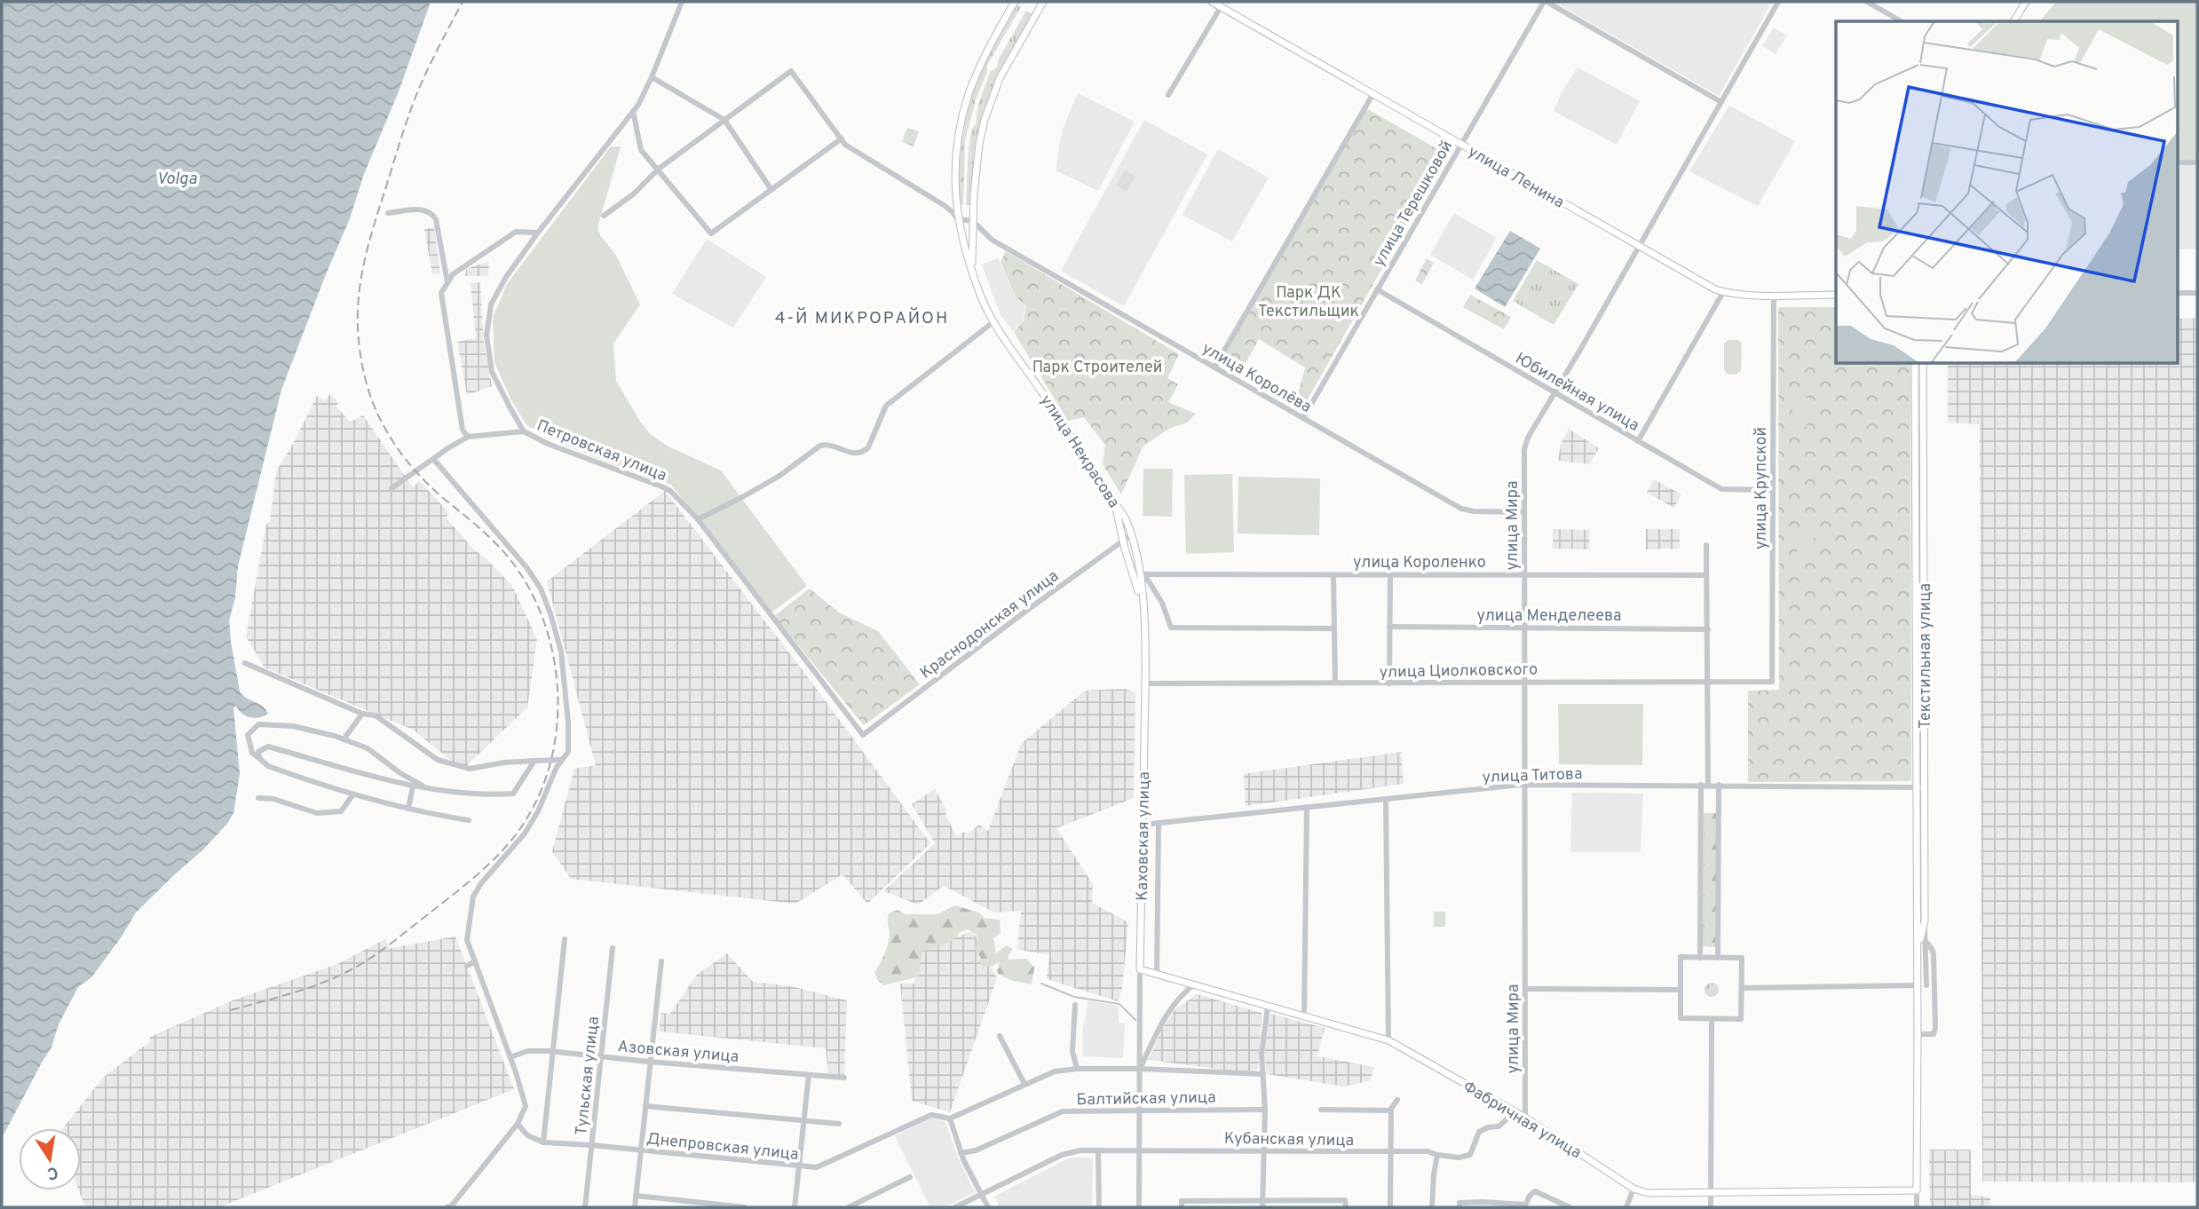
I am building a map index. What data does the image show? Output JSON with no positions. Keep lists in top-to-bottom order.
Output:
{
  "streets": {
    "main road": [
      "улица Ленина",
      "улица Некрасова",
      "Текстильная улица",
      "Каховская улица",
      "Фабричная улица"
    ],
    "street": [
      "улица Терешковой",
      "улица Королёва",
      "Юбилейная улица",
      "Петровская улица",
      "улица Крупской",
      "улица Мира",
      "улица Короленко",
      "улица Менделеева",
      "Краснодонская улица",
      "улица Циолковского",
      "улица Титова",
      "Азовская улица",
      "Тульская улица",
      "Балтийская улица",
      "Кубанская улица",
      "Днепровская улица"
    ]
  },
  "crossings": [
    ["улица Ленина", "улица Терешковой"],
    ["улица Ленина", "улица Крупской"],
    ["улица Ленина", "улица Мира"],
    ["улица Терешковой", "улица Королёва"],
    ["улица Терешковой", "Юбилейная улица"],
    ["улица Королёва", "улица Некрасова"],
    ["улица Королёва", "улица Мира"],
    ["Юбилейная улица", "улица Крупской"],
    ["Юбилейная улица", "улица Мира"],
    ["Петровская улица", "Краснодонская улица"],
    ["улица Некрасова", "Краснодонская улица"],
    ["улица Некрасова", "Каховская улица"],
    ["улица Крупской", "улица Циолковского"],
    ["улица Мира", "улица Короленко"],
    ["улица Мира", "улица Менделеева"],
    ["улица Мира", "улица Циолковского"],
    ["улица Мира", "улица Титова"],
    ["улица Мира", "Фабричная улица"],
    ["улица Короленко", "Каховская улица"],
    ["Краснодонская улица", "Каховская улица"],
    ["Текстильная улица", "улица Титова"],
    ["Текстильная улица", "Фабричная улица"],
    ["улица Циолковского", "Каховская улица"],
    ["улица Титова", "Каховская улица"],
    ["Каховская улица", "Фабричная улица"],
    ["Каховская улица", "Днепровская улица"],
    ["Азовская улица", "Тульская улица"],
    ["Тульская улица", "Днепровская улица"],
    ["Фабричная улица", "Кубанская улица"]
  ],
  "districts": ["4-Й МИКРОРАЙОН"],
  "water": ["Volga"],
  "parks": ["Парк ДК Текстильщик", "Парк Строителей"],
  "north": "bottom"
}
